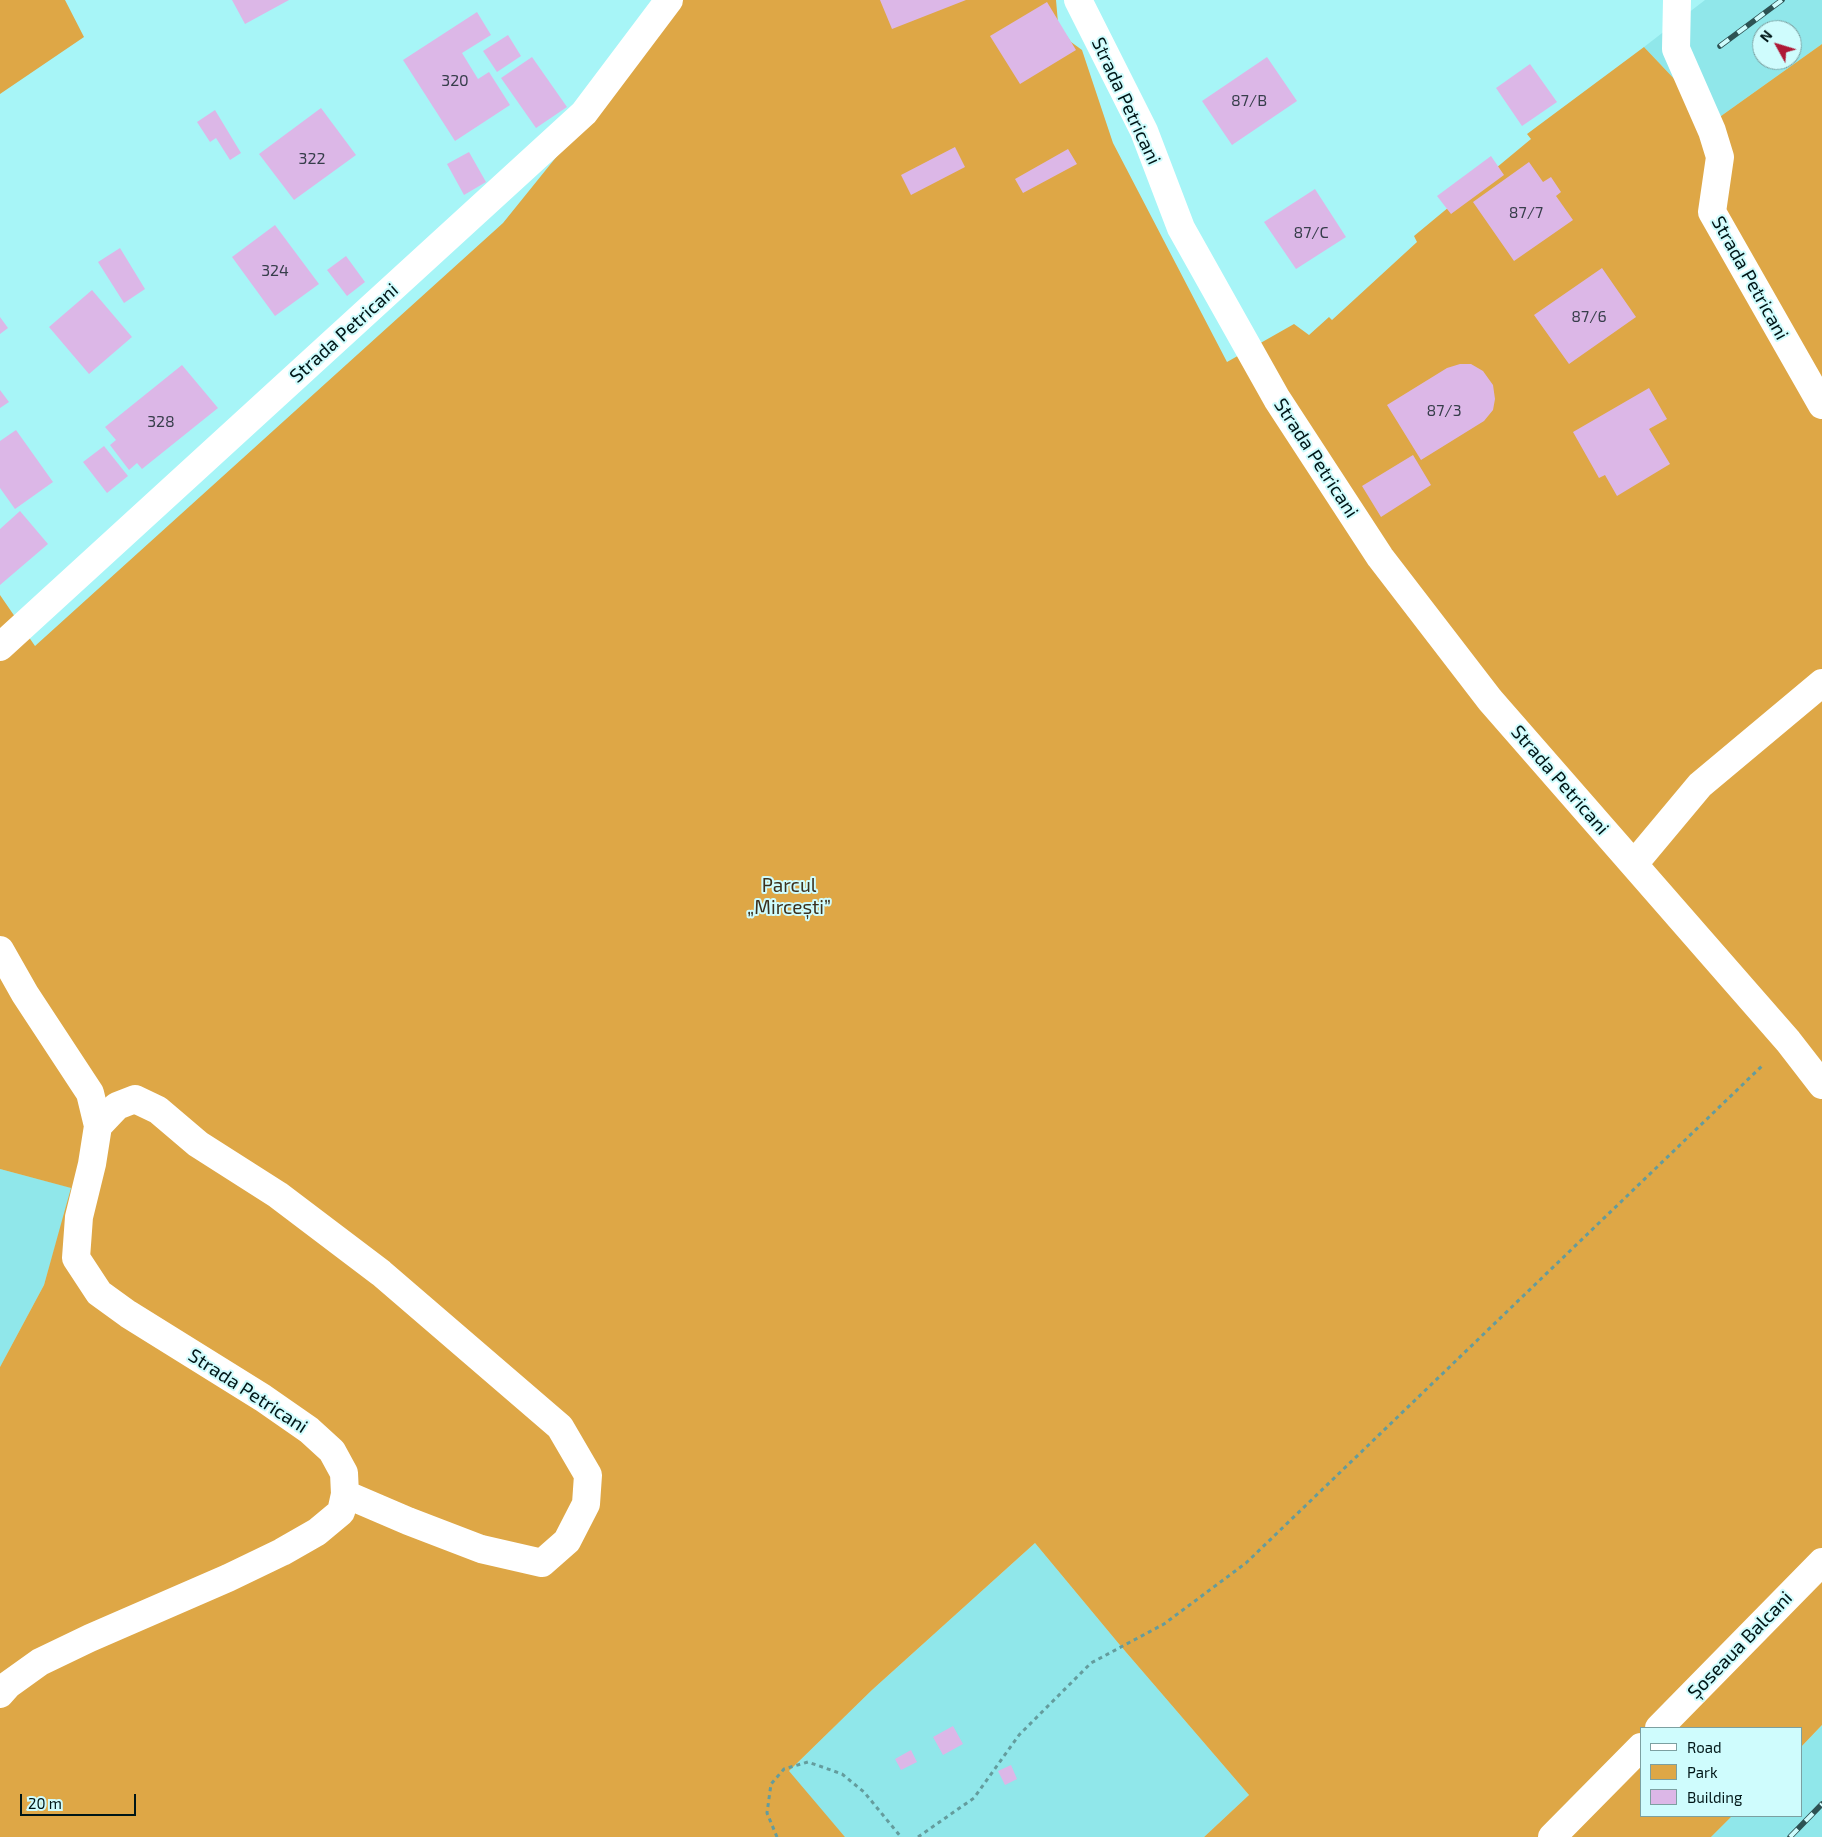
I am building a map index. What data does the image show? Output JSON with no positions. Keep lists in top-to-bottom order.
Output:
{
  "streets": {
    "street": ["Strada Petricani", "Șoseaua Balcani"]
  },
  "parks": ["Parcul „Mircești”"],
  "house_numbers": [
    "320",
    "87/B",
    "322",
    "87/7",
    "87/C",
    "324",
    "87/6",
    "87/3",
    "328"
  ],
  "legend": ["Road", "Park", "Building"],
  "scale_bar": "20 m",
  "north": "top left"
}
